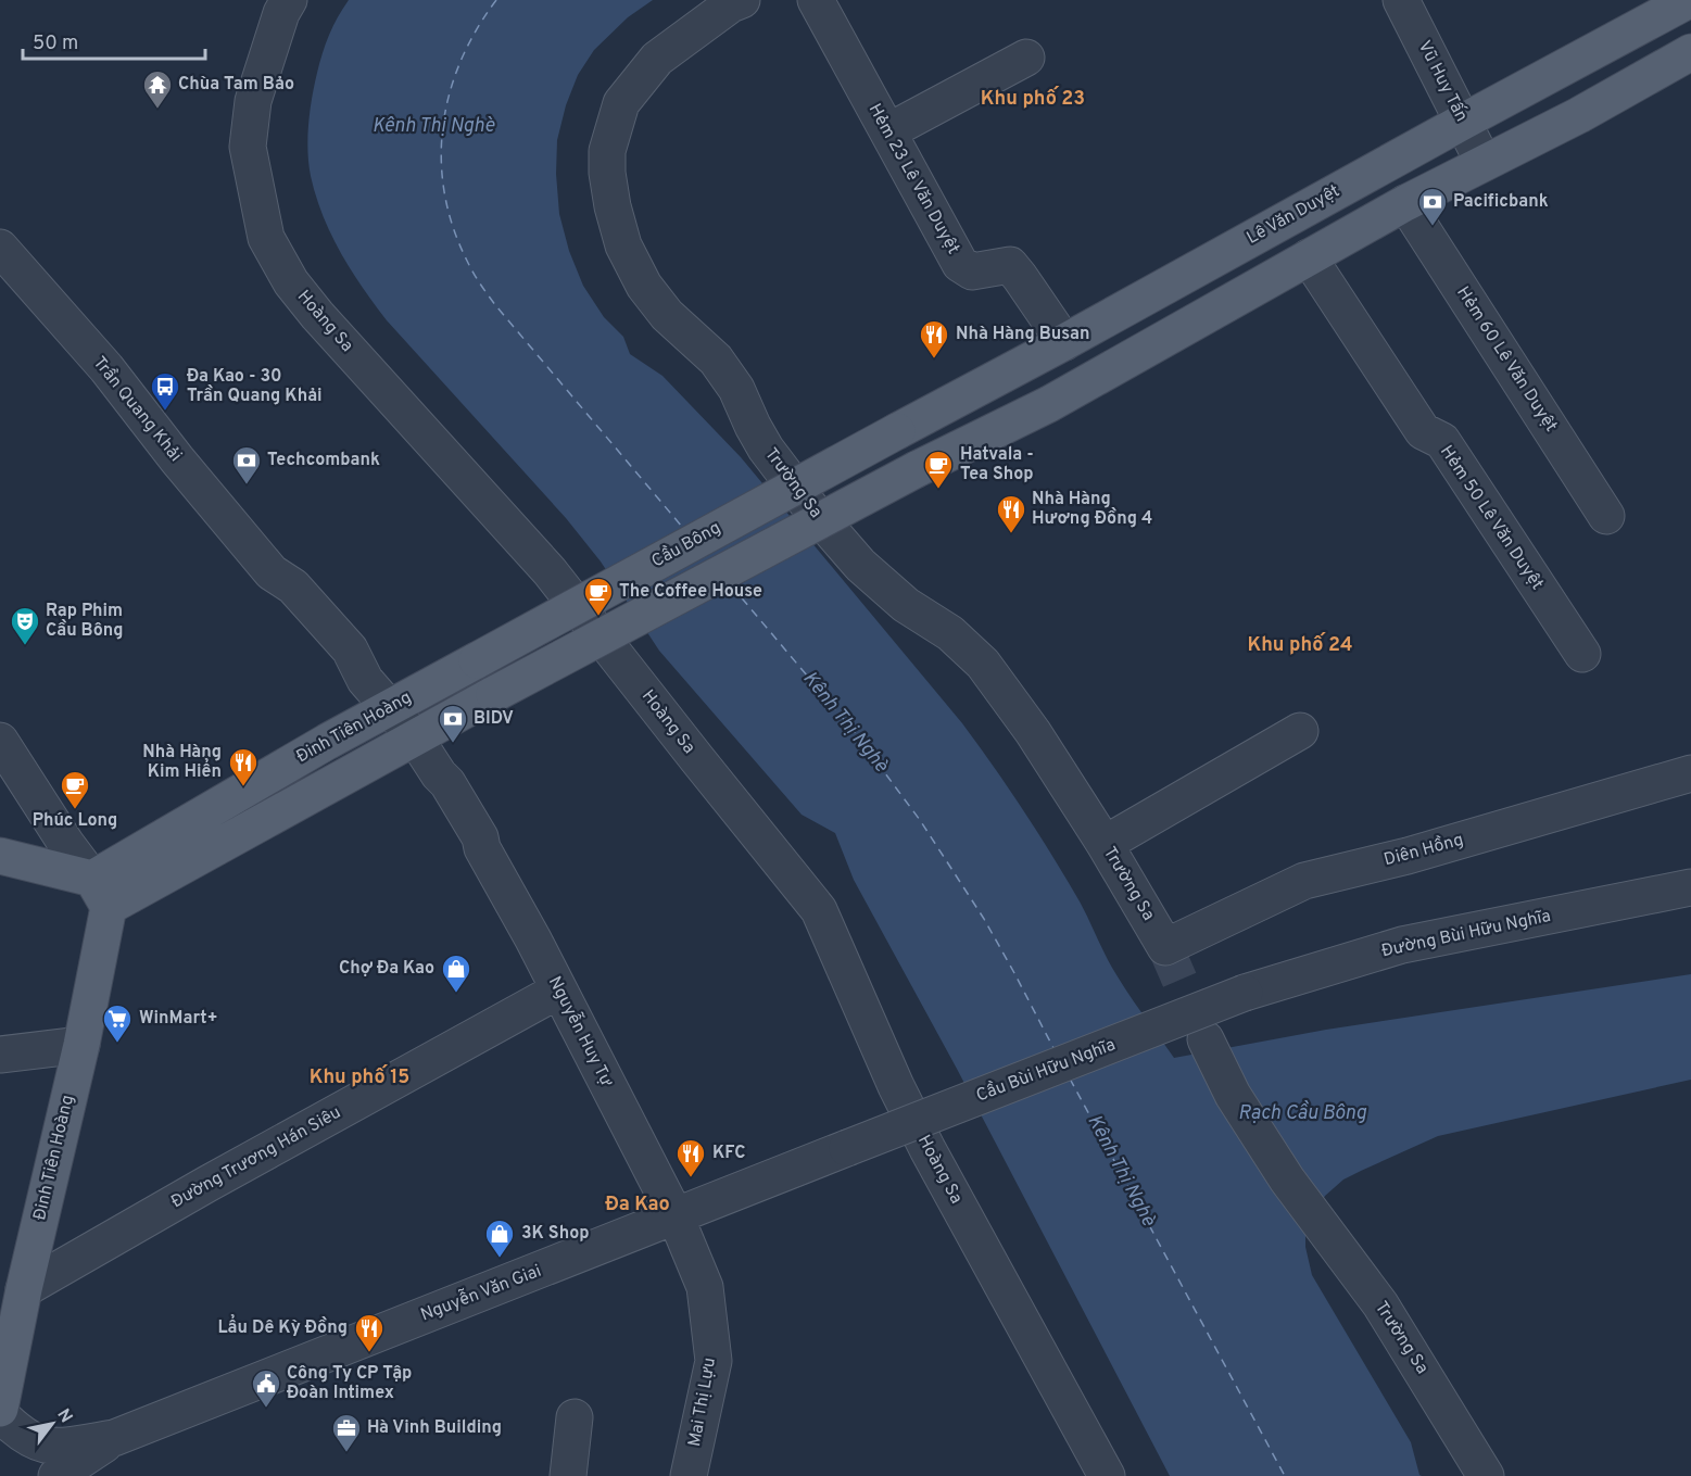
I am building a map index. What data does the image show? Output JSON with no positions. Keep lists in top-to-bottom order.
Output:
{
  "streets": {
    "main road": ["Lê Văn Duyệt", "Cầu Bông", "Đinh Tiên Hoàng"],
    "street": [
      "Vũ Huy Tấn",
      "Hẻm 23 Lê Văn Duyệt",
      "Hoàng Sa",
      "Hẻm 60 Lê Văn Duyệt",
      "Trần Quang Khải",
      "Trường Sa",
      "Hẻm 50 Lê Văn Duyệt",
      "Diên Hồng",
      "Đường Bùi Hữu Nghĩa",
      "Nguyễn Huy Tự",
      "Cầu Bùi Hữu Nghĩa",
      "Đường Trương Hán Siêu",
      "Nguyễn Văn Giai",
      "Mai Thị Lựu"
    ]
  },
  "crossings": [
    ["Vũ Huy Tấn", "Lê Văn Duyệt"],
    ["Hẻm 23 Lê Văn Duyệt", "Lê Văn Duyệt"],
    ["Lê Văn Duyệt", "Cầu Bông"],
    ["Trần Quang Khải", "Đinh Tiên Hoàng"],
    ["Trần Quang Khải", "Nguyễn Huy Tự"],
    ["Trường Sa", "Diên Hồng"],
    ["Cầu Bông", "Đinh Tiên Hoàng"],
    ["Đinh Tiên Hoàng", "Đường Trương Hán Siêu"],
    ["Đường Bùi Hữu Nghĩa", "Cầu Bùi Hữu Nghĩa"],
    ["Nguyễn Huy Tự", "Đường Trương Hán Siêu"],
    ["Nguyễn Huy Tự", "Nguyễn Văn Giai"],
    ["Nguyễn Huy Tự", "Mai Thị Lựu"],
    ["Cầu Bùi Hữu Nghĩa", "Nguyễn Văn Giai"],
    ["Nguyễn Văn Giai", "Mai Thị Lựu"]
  ],
  "districts": [
    "Khu phố 23",
    "Khu phố 24",
    "Khu phố 15",
    "Đa Kao"
  ],
  "water": ["Kênh Thị Nghè", "Rạch Cầu Bông"],
  "places": {
    "temple": ["Chùa Tam Bảo"],
    "bank": ["Pacificbank", "Techcombank", "BIDV"],
    "restaurant": [
      "Nhà Hàng Busan",
      "Nhà Hàng Hương Đồng 4",
      "Nhà Hàng Kim Hiển",
      "KFC",
      "Lẩu Dê Kỳ Đồng"
    ],
    "bus stop": ["Đa Kao - 30 Trần Quang Khải"],
    "cafe": ["Hatvala - Tea Shop", "The Coffee House", "Phúc Long"],
    "theatre": ["Rạp Phim Cầu Bông"],
    "shop": ["Chợ Đa Kao", "3K Shop"],
    "supermarket": ["WinMart+"],
    "public building": ["Công Ty CP Tập Đoàn Intimex"],
    "office": ["Hà Vinh Building"]
  },
  "scale_bar": "50 m",
  "north": "top right"
}
